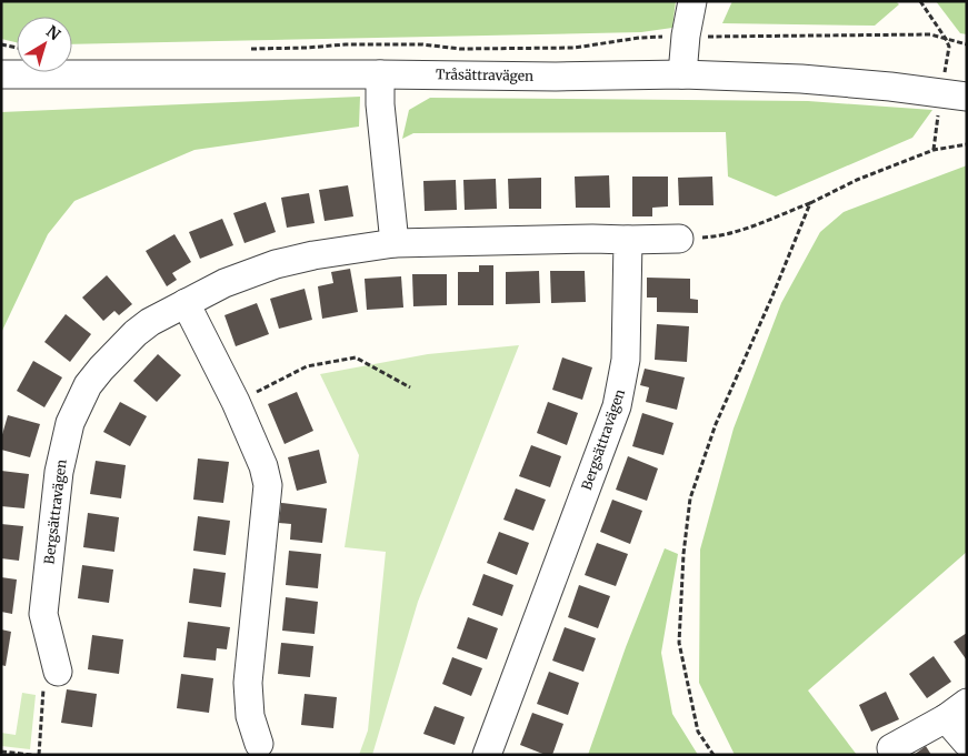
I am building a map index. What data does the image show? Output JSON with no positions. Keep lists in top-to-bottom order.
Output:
{
  "streets": {
    "street": ["Tråsättravägen", "Bergsättravägen"]
  },
  "north": "top right"
}
